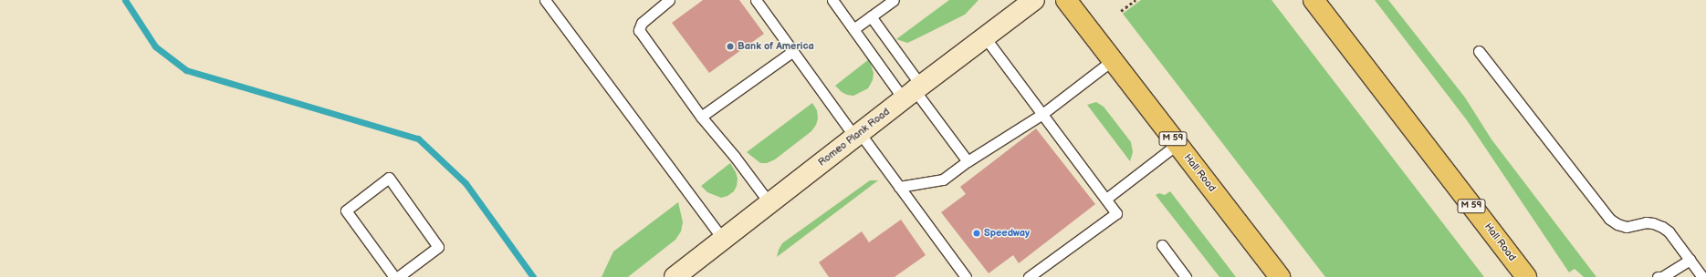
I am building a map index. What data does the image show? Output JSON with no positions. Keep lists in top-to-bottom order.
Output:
{
  "streets": {
    "highway": ["M 59", "Hall Road"],
    "main road": ["Romeo Plank Road"]
  },
  "places": ["Bank of America", "Speedway"]
}
